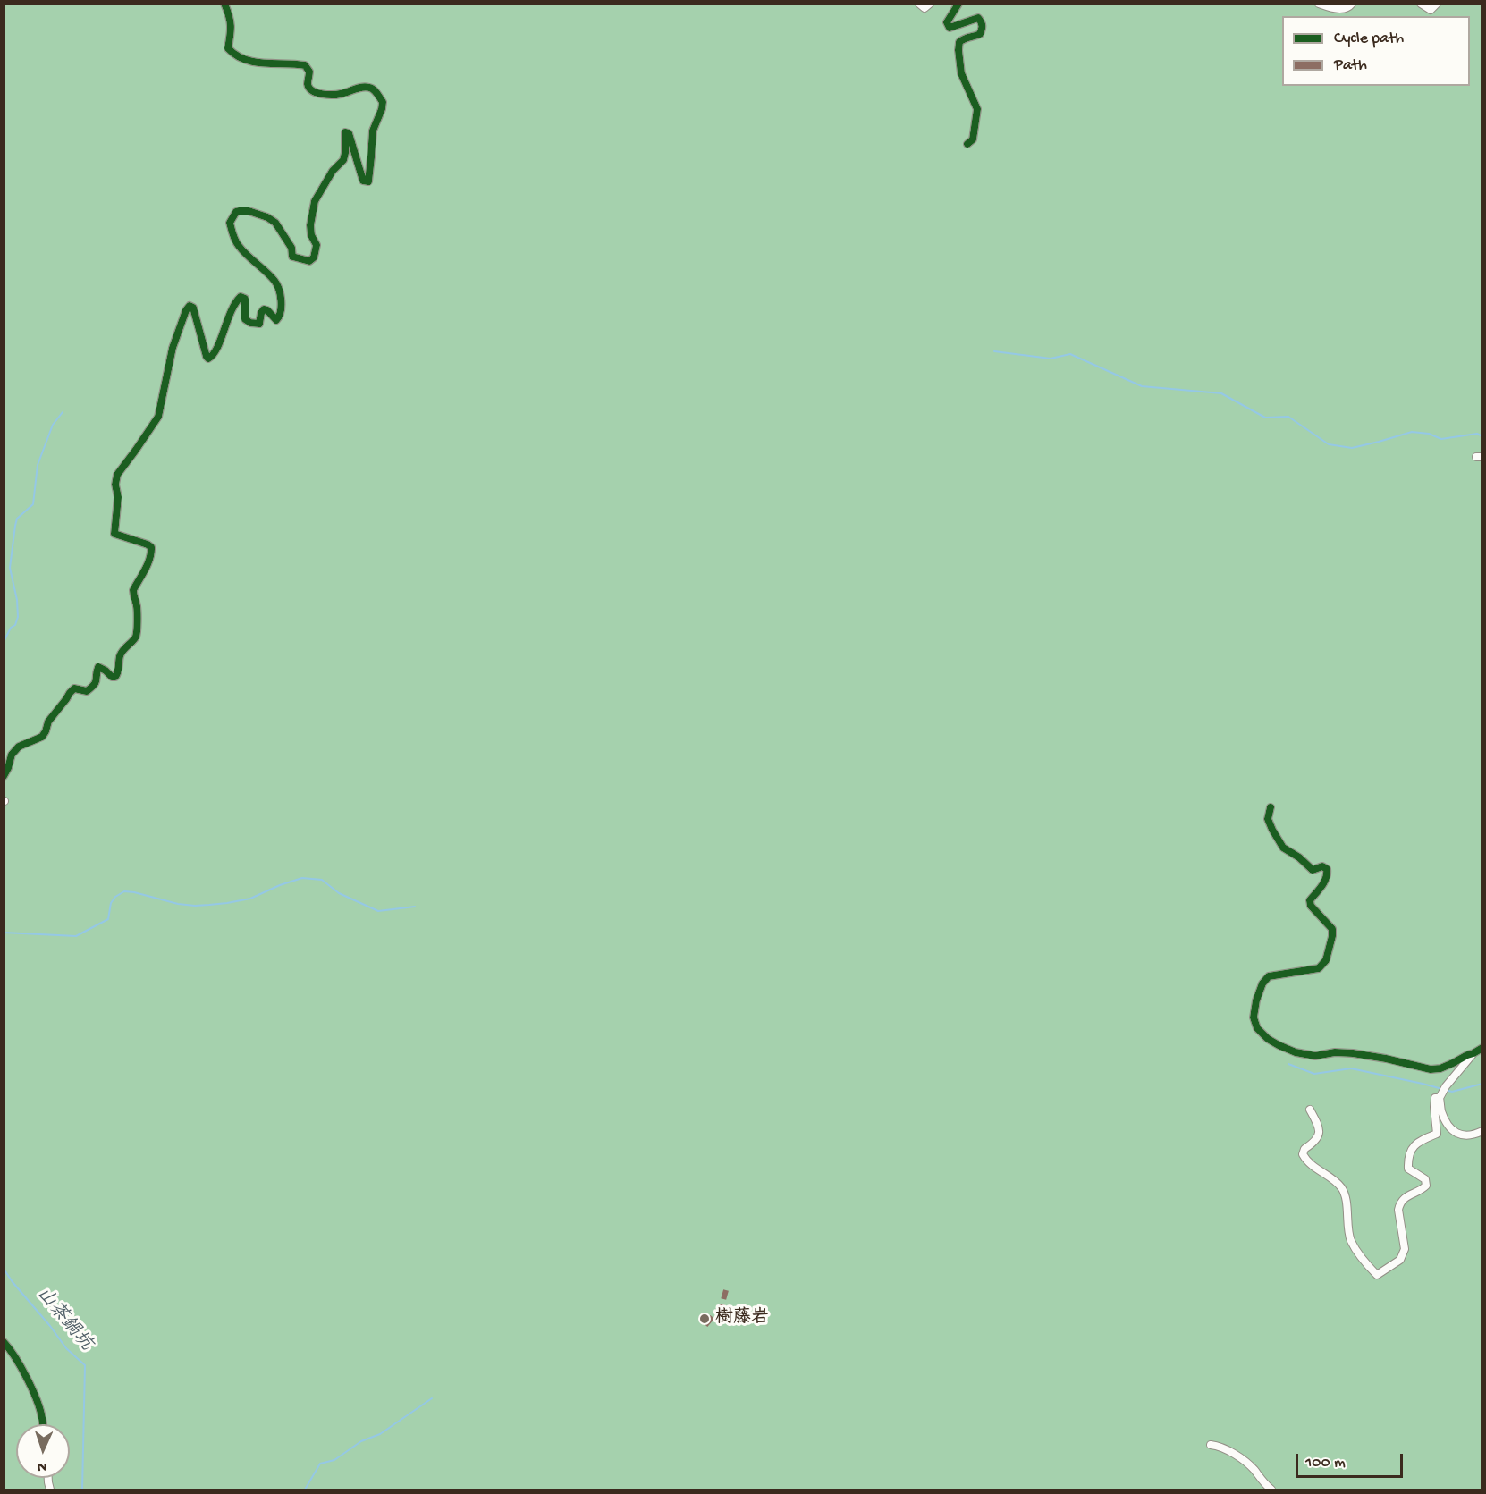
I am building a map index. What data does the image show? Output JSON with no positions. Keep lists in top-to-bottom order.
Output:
{
  "water": ["山茶鍋坑"],
  "places": ["樹藤岩"],
  "legend": ["Cycle path", "Path"],
  "scale_bar": "100 m",
  "north": "bottom"
}
